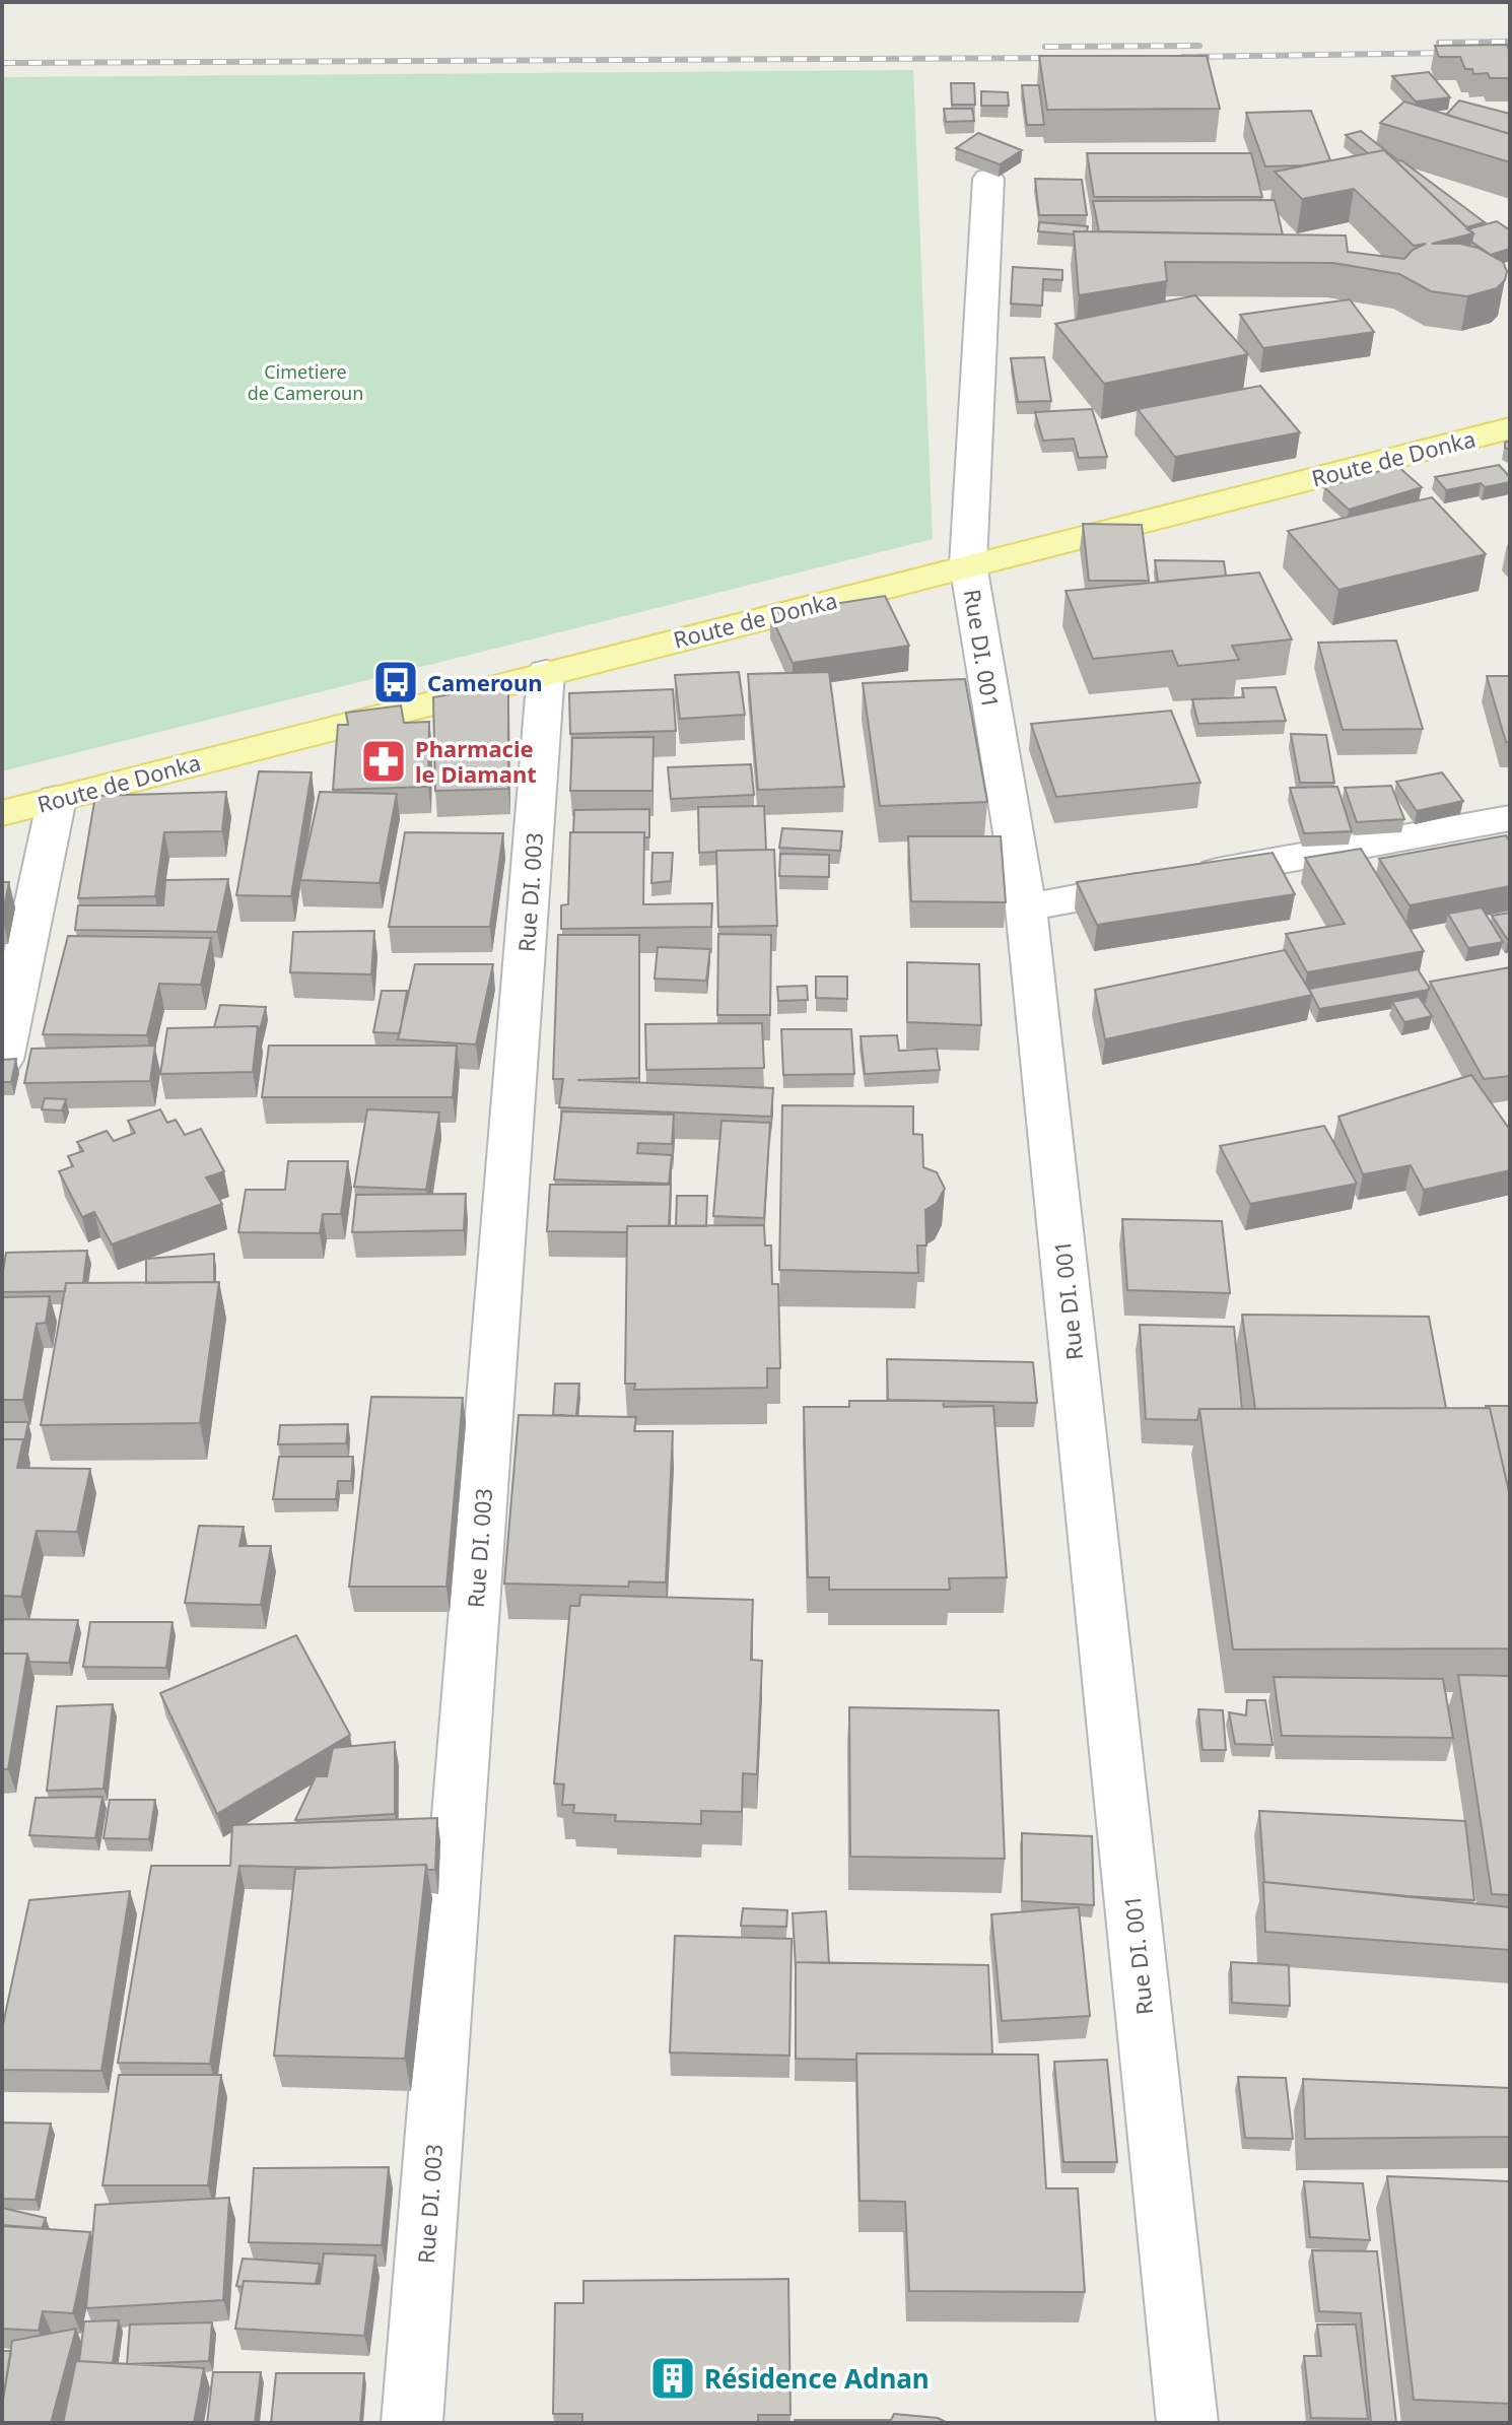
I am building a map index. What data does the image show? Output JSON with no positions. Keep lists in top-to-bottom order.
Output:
{
  "streets": {
    "main road": ["Route de Donka"],
    "street": ["Rue DI. 001", "Rue DI. 003"]
  },
  "crossings": [
    ["Route de Donka", "Rue DI. 001"],
    ["Route de Donka", "Rue DI. 003"]
  ],
  "parks": ["Cimetiere de Cameroun"],
  "places": {
    "bus stop": ["Cameroun"],
    "pharmacy": ["Pharmacie le Diamant"],
    "building": ["Résidence Adnan"]
  }
}
